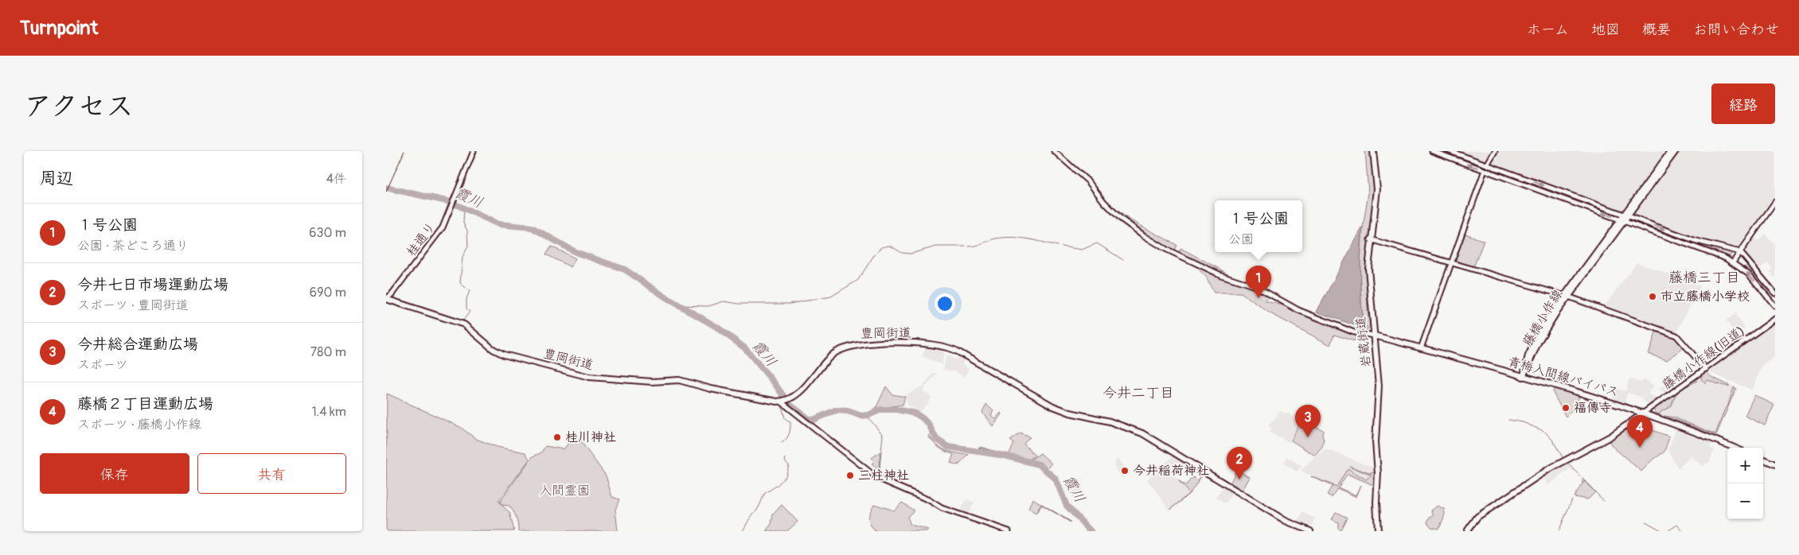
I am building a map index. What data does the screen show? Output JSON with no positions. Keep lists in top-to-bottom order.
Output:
{
  "streets": {
    "main road": [
      "藤橋小作線",
      "豊岡街道",
      "岩蔵街道",
      "青梅入間線バイパス"
    ],
    "street": ["桂通り", "藤橋小作線(旧道)"]
  },
  "crossings": [
    ["桂通り", "豊岡街道"],
    ["藤橋小作線", "青梅入間線バイパス"],
    ["岩蔵街道", "青梅入間線バイパス"],
    ["藤橋小作線(旧道)", "青梅入間線バイパス"]
  ],
  "districts": ["藤橋三丁目", "今井二丁目"],
  "water": ["霞川"],
  "parks": ["入間霊園"],
  "places": [
    "市立藤橋小学校",
    "福傳寺",
    "桂川神社",
    "今井稲荷神社",
    "三柱神社"
  ],
  "page": {
    "header": "Turnpoint",
    "nav": [
      "ホーム",
      "地図",
      "概要",
      "お問い合わせ"
    ],
    "title": "アクセス",
    "buttons": [
      "経路",
      ["保存", "共有"]
    ],
    "heading": ["周辺", "4件"],
    "popup": ["１号公園", "公園"],
    "list": [
      {
        "mark": "1",
        "name": "１号公園",
        "note": "公園 · 茶どころ通り",
        "value": "630 m"
      },
      {
        "mark": "2",
        "name": "今井七日市場運動広場",
        "note": "スポーツ · 豊岡街道",
        "value": "690 m"
      },
      {
        "mark": "3",
        "name": "今井総合運動広場",
        "note": "スポーツ",
        "value": "780 m"
      },
      {
        "mark": "4",
        "name": "藤橋２丁目運動広場",
        "note": "スポーツ · 藤橋小作線",
        "value": "1.4 km"
      }
    ],
    "pins": [
      "1",
      "3",
      "4",
      "2"
    ],
    "map_buttons": ["+", "−"]
  }
}
